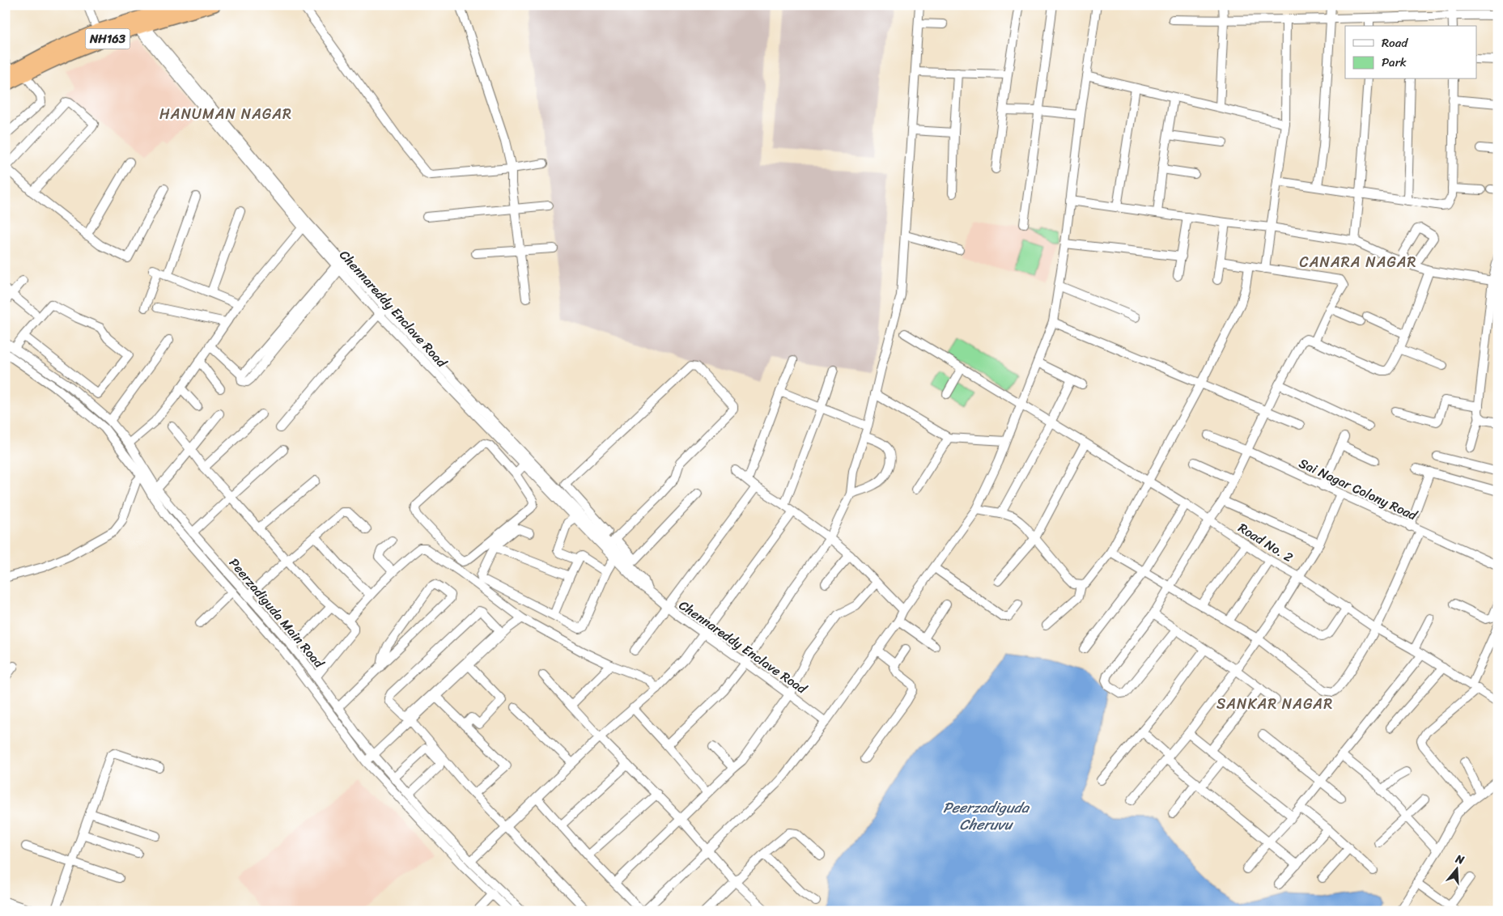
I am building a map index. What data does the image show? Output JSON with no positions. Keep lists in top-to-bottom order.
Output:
{
  "streets": {
    "highway": ["NH163"],
    "street": [
      "Chennareddy Enclave Road",
      "Sai Nagar Colony Road",
      "Road No. 2",
      "Peerzadiguda Main Road"
    ]
  },
  "crossings": [
    ["NH163", "Chennareddy Enclave Road"]
  ],
  "districts": ["HANUMAN NAGAR", "CANARA NAGAR", "SANKAR NAGAR"],
  "water": ["Peerzadiguda Cheruvu"],
  "legend": ["Road", "Park"],
  "north": "top"
}
